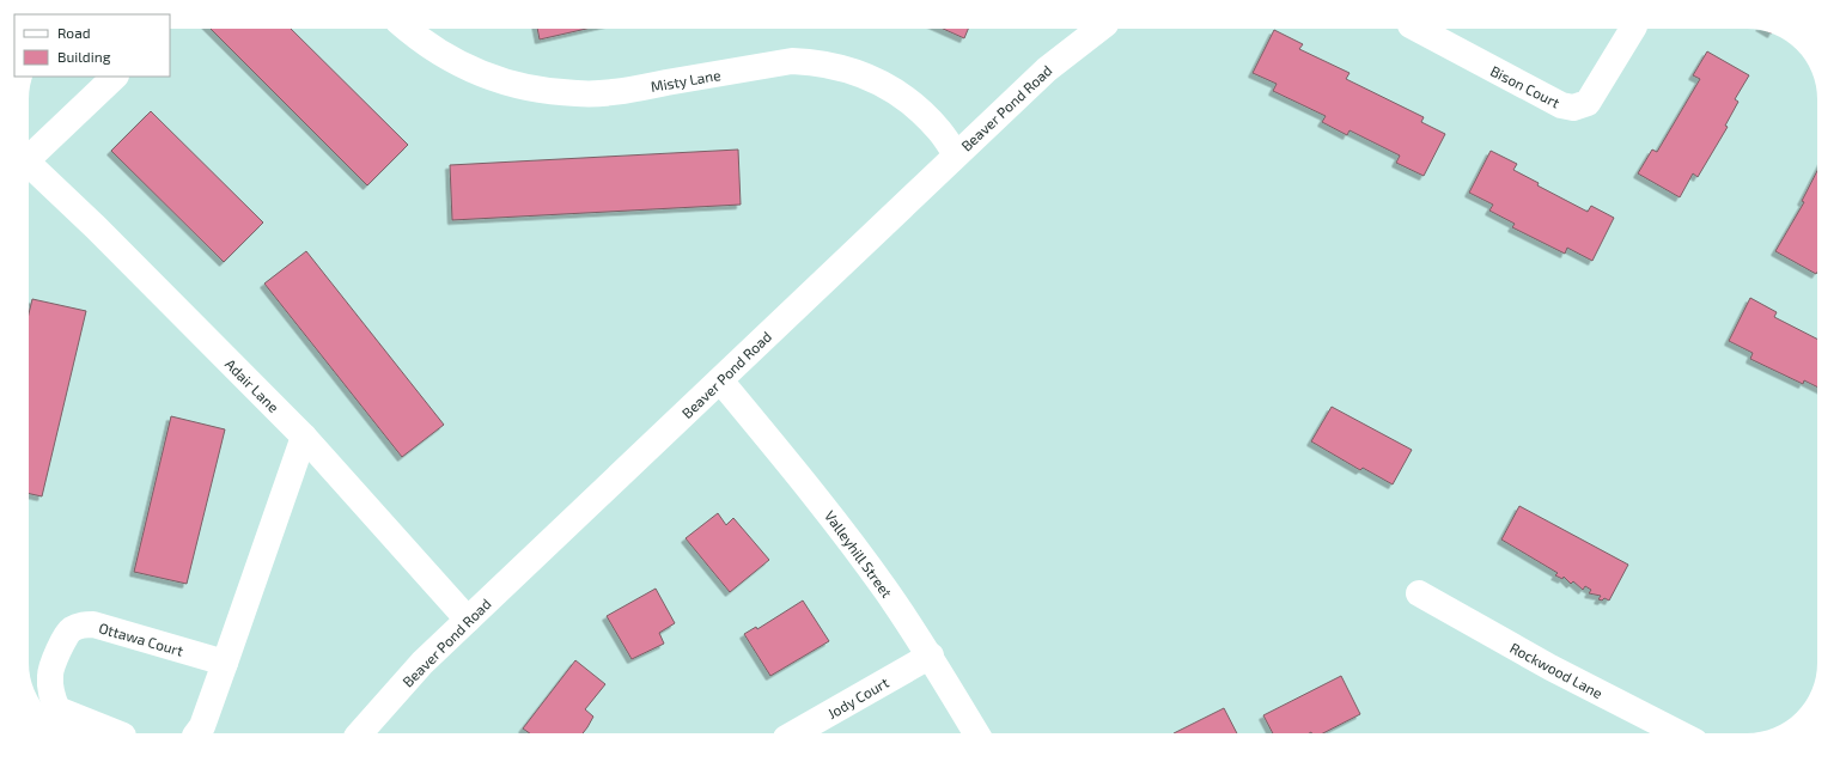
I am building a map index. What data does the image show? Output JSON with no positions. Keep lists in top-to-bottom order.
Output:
{
  "streets": {
    "street": [
      "Misty Lane",
      "Bison Court",
      "Beaver Pond Road",
      "Adair Lane",
      "Valleyhill Street",
      "Ottawa Court",
      "Rockwood Lane",
      "Jody Court"
    ]
  },
  "crossings": [
    ["Misty Lane", "Beaver Pond Road"],
    ["Beaver Pond Road", "Adair Lane"],
    ["Beaver Pond Road", "Valleyhill Street"],
    ["Valleyhill Street", "Jody Court"]
  ],
  "legend": ["Road", "Building"]
}
